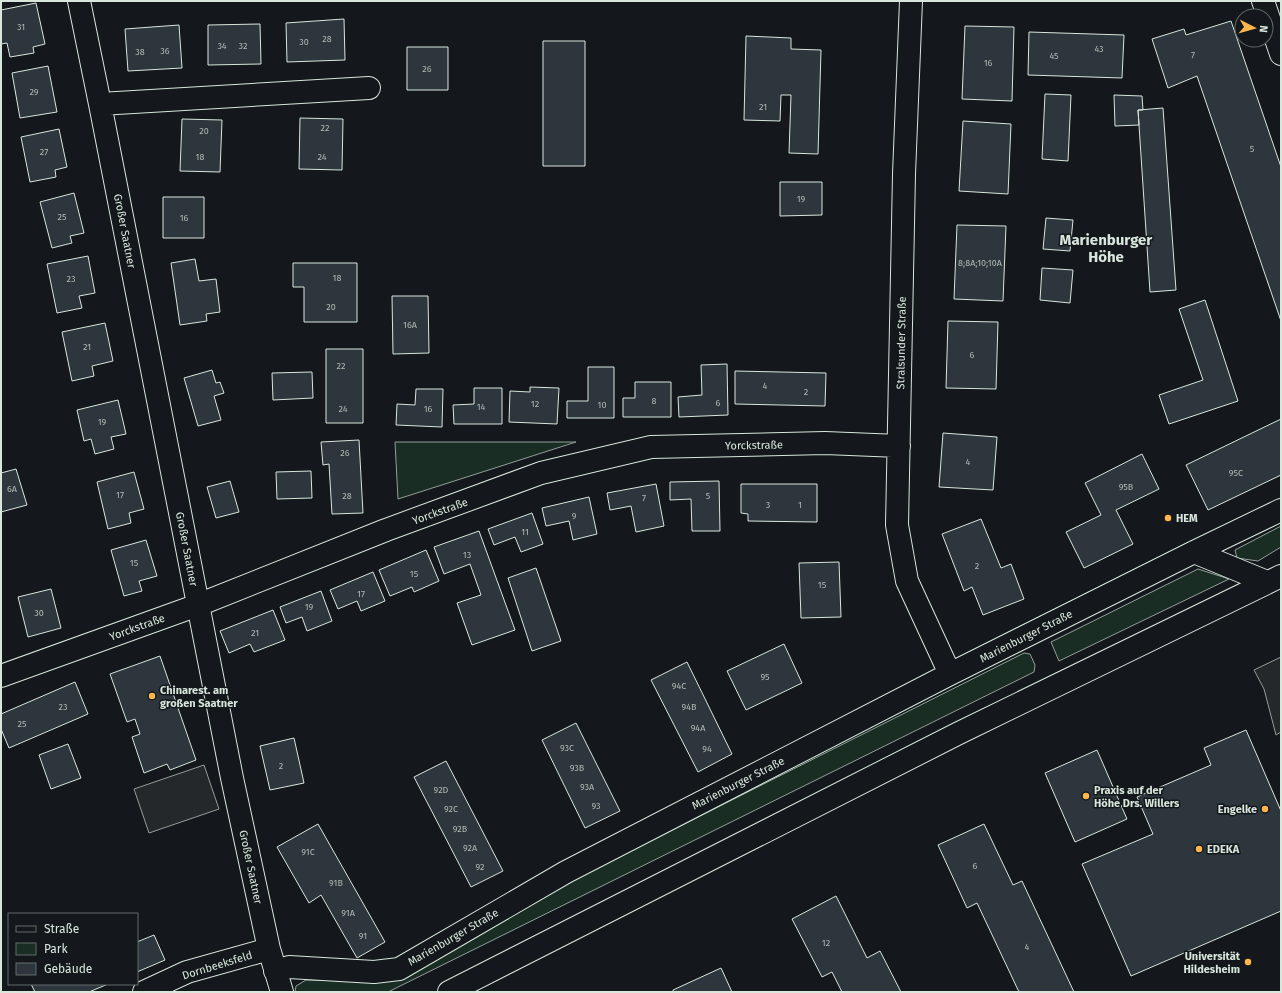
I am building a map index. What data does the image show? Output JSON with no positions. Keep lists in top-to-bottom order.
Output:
{
  "streets": {
    "street": [
      "Großer Saatner",
      "Stralsunder Straße",
      "Yorckstraße",
      "Marienburger Straße",
      "Dornbeeksfeld"
    ]
  },
  "crossings": [
    ["Großer Saatner", "Yorckstraße"],
    ["Großer Saatner", "Marienburger Straße"],
    ["Großer Saatner", "Dornbeeksfeld"],
    ["Stralsunder Straße", "Yorckstraße"],
    ["Stralsunder Straße", "Marienburger Straße"]
  ],
  "districts": ["Marienburger Höhe"],
  "places": [
    "HEM",
    "Chinarest. am großen Saatner",
    "Praxis auf der Höhe Drs. Willers",
    "Engelke",
    "EDEKA",
    "Universität Hildesheim"
  ],
  "house_numbers": [
    "31",
    "28",
    "30",
    "34",
    "32",
    "43",
    "36",
    "38",
    "7",
    "45",
    "16",
    "26",
    "29",
    "21",
    "22",
    "20",
    "5",
    "27",
    "18",
    "24",
    "19",
    "25",
    "16",
    "8;8A;10;10A",
    "18",
    "23",
    "20",
    "16A",
    "21",
    "6",
    "22",
    "4",
    "2",
    "8",
    "6",
    "12",
    "10",
    "14",
    "24",
    "16",
    "19",
    "26",
    "4",
    "95C",
    "95B",
    "6A",
    "17",
    "28",
    "5",
    "7",
    "3",
    "1",
    "9",
    "11",
    "13",
    "15",
    "2",
    "15",
    "15",
    "17",
    "19",
    "30",
    "21",
    "95",
    "94C",
    "23",
    "94B",
    "25",
    "94A",
    "93C",
    "94",
    "2",
    "93B",
    "93A",
    "92D",
    "93",
    "92C",
    "92B",
    "92A",
    "91C",
    "6",
    "92",
    "91B",
    "91A",
    "91",
    "12",
    "4"
  ],
  "legend": ["Straße", "Park", "Gebäude"],
  "north": "right"
}
